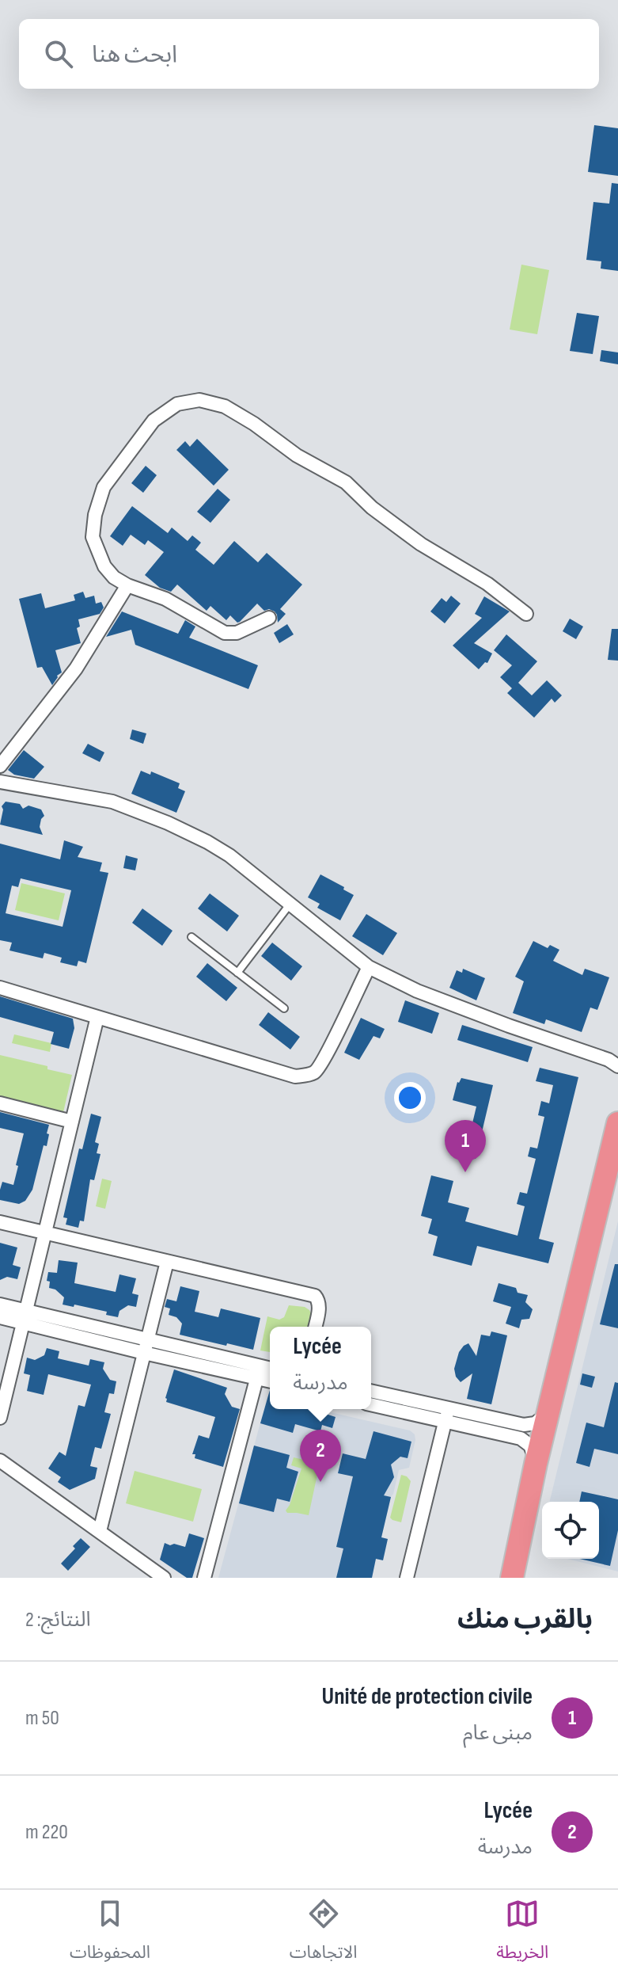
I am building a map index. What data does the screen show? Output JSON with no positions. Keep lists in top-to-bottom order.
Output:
{
  "page": {
    "search": "ابحث هنا",
    "pins": ["1", "2"],
    "popup": ["Lycée", "مدرسة"],
    "heading": ["بالقرب منك", "النتائج: 2"],
    "list": [
      {
        "mark": "1",
        "name": "Unité de protection civile",
        "note": "مبنى عام",
        "value": "50 m"
      },
      {
        "mark": "2",
        "name": "Lycée",
        "note": "مدرسة",
        "value": "220 m"
      }
    ],
    "nav": ["الخريطة", "الاتجاهات", "المحفوظات"]
  }
}
